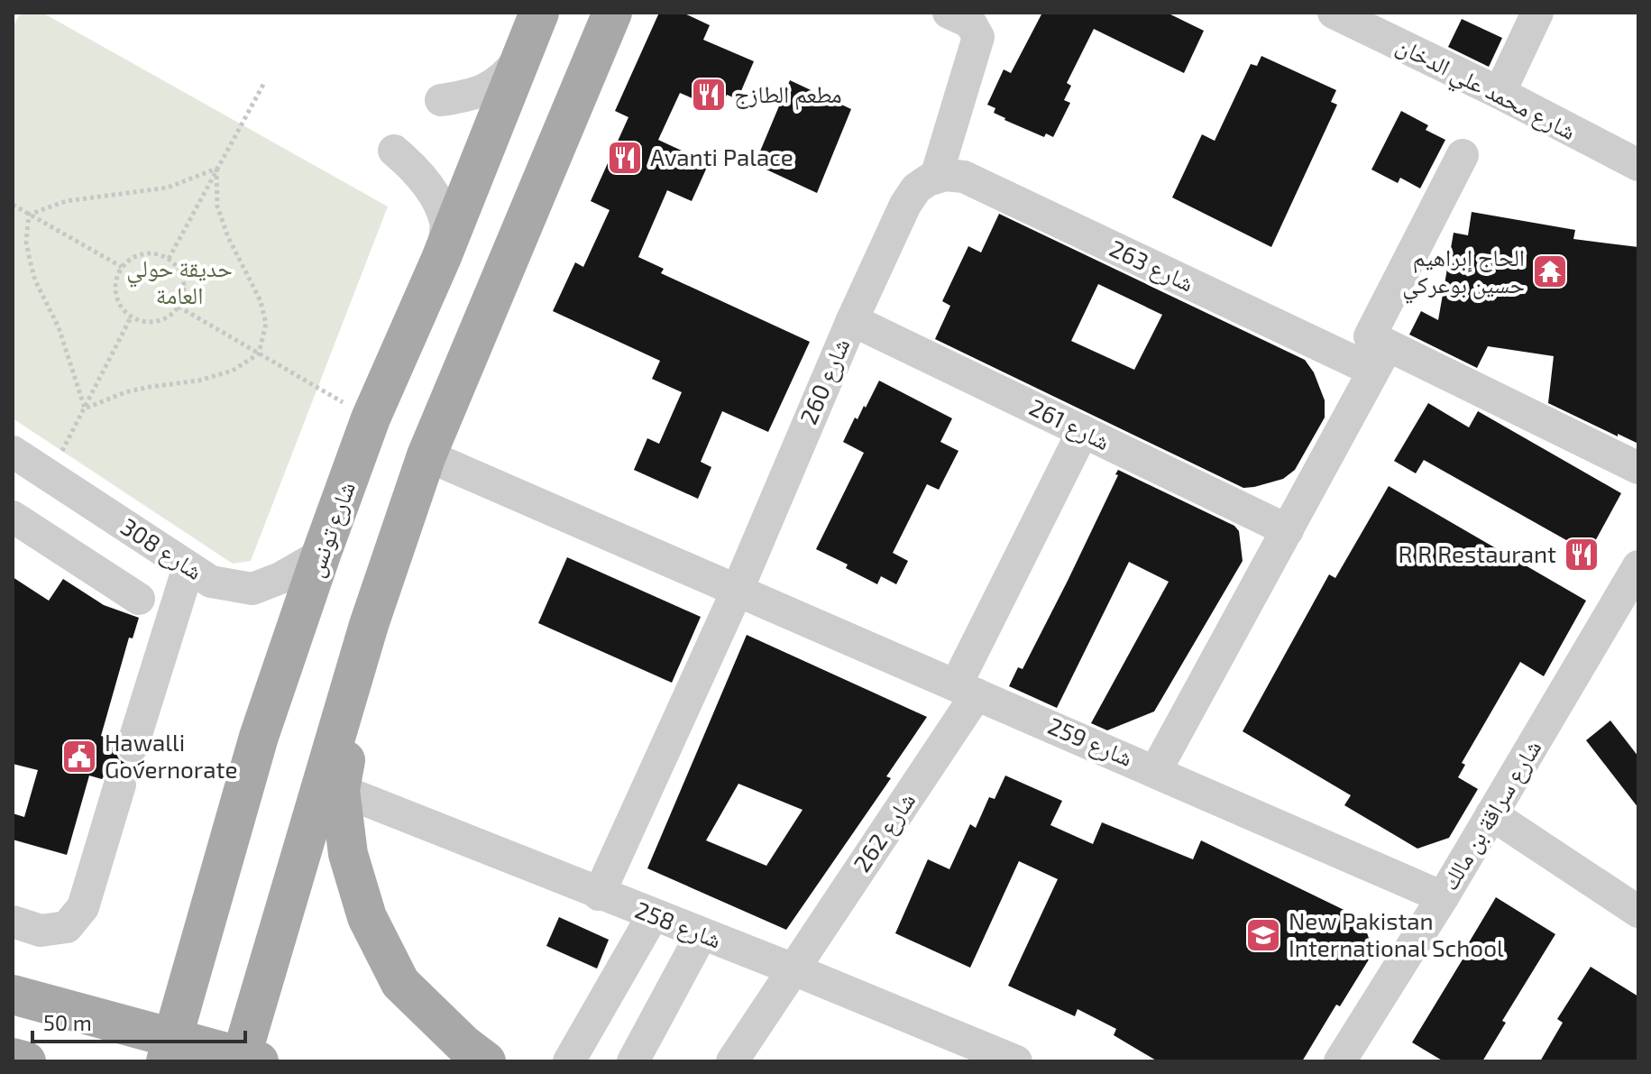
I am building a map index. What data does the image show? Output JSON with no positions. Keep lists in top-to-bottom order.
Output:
{
  "streets": {
    "main road": ["شارع تونس"],
    "street": [
      "شارع محمد علي الدخان",
      "شارع 263",
      "شارع 260",
      "شارع 261",
      "شارع 308",
      "شارع 259",
      "شارع سراقة بن مالك",
      "شارع 262",
      "شارع 258"
    ]
  },
  "crossings": [
    ["شارع 263", "شارع 260"],
    ["شارع 260", "شارع 261"],
    ["شارع 260", "شارع 259"],
    ["شارع 260", "شارع 258"],
    ["شارع 261", "شارع 262"],
    ["شارع تونس", "شارع 308"],
    ["شارع 259", "شارع سراقة بن مالك"],
    ["شارع 259", "شارع 262"],
    ["شارع 262", "شارع 258"]
  ],
  "parks": ["حديقة حولي العامة"],
  "places": {
    "restaurant": ["مطعم الطازج", "Avanti Palace", "R R Restaurant"],
    "temple": ["الحاج إبراهيم حسين بوعركي"],
    "public building": ["Hawalli Governorate"],
    "school or university": ["New Pakistan International School"]
  },
  "scale_bar": "50 m"
}
